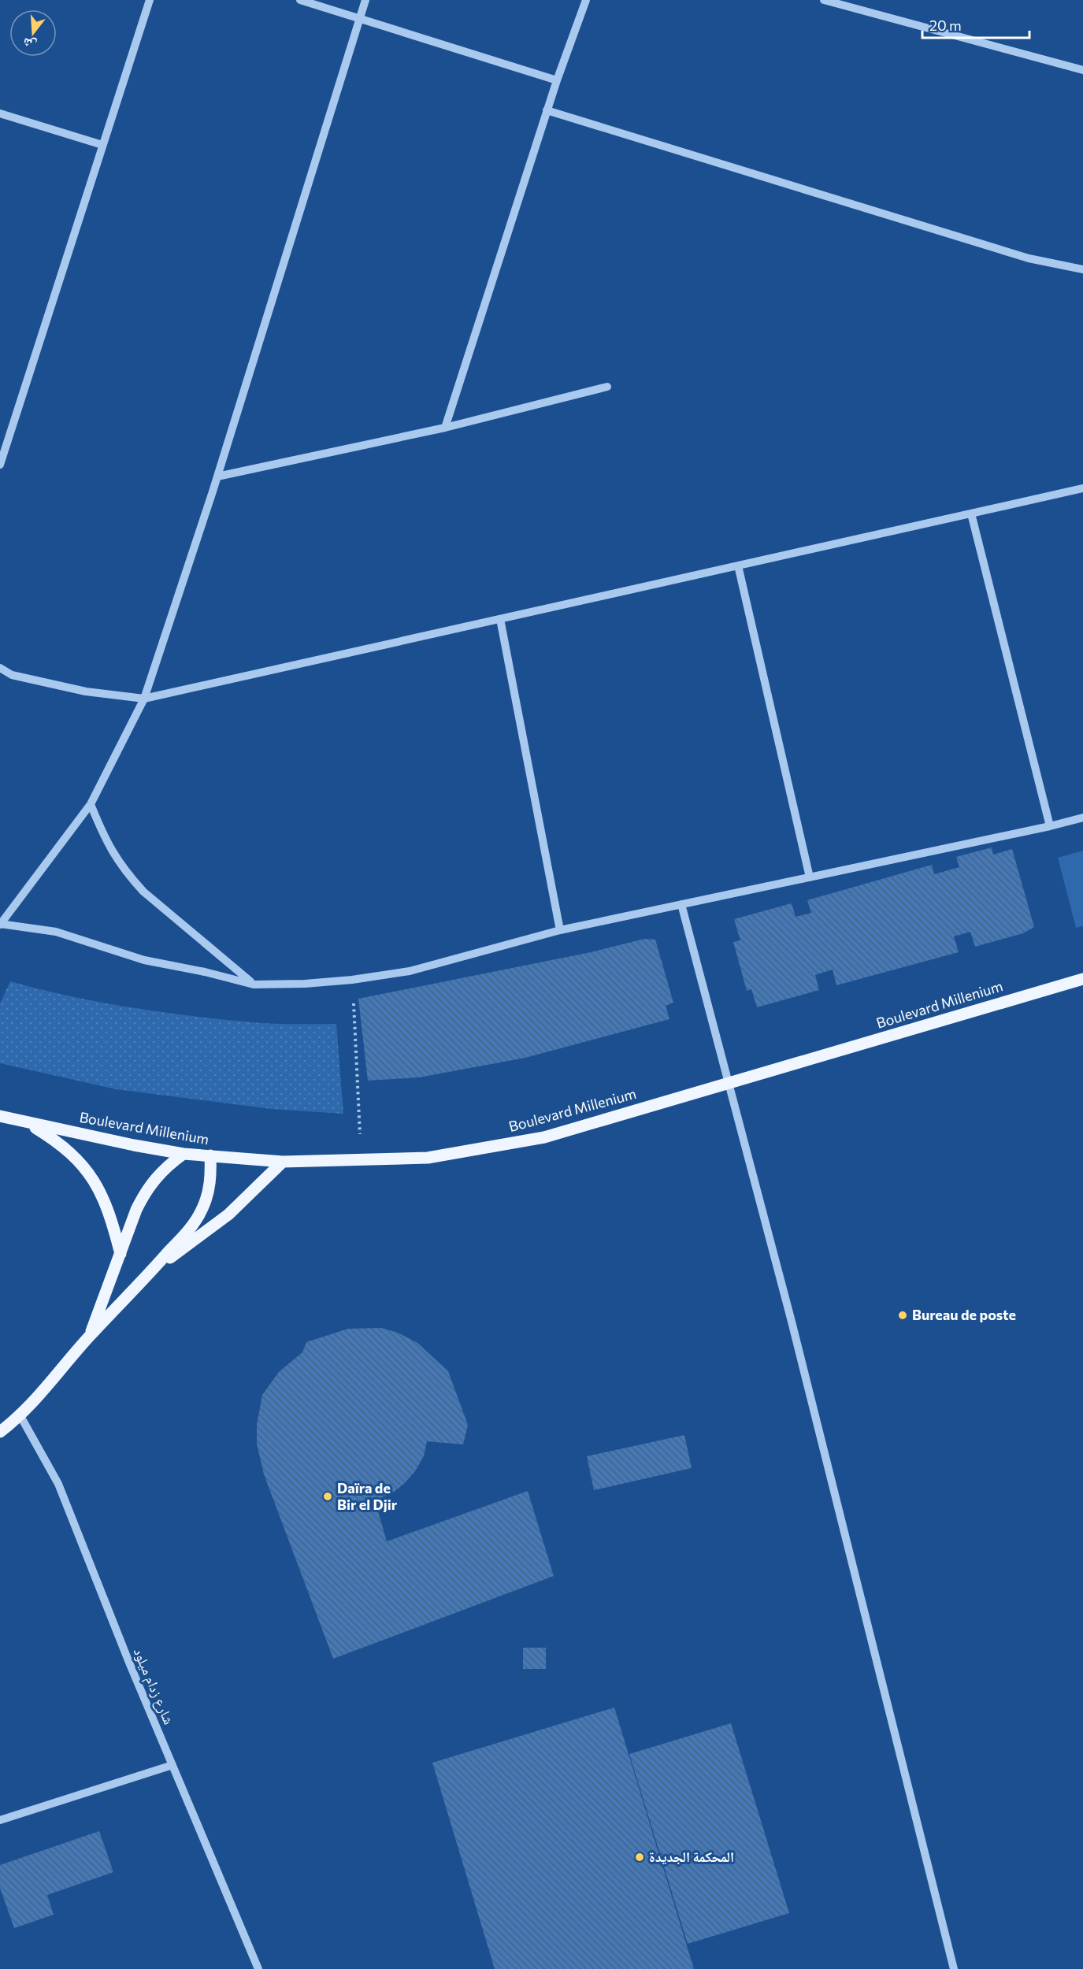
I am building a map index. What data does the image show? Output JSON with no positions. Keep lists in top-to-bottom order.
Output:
{
  "streets": {
    "main road": ["Boulevard Millenium"],
    "street": ["شارع زدام ميلود"]
  },
  "places": ["Bureau de poste", "Daïra de Bir el Djir", "المحكمة الجديدة"],
  "scale_bar": "20 m",
  "north": "bottom"
}
